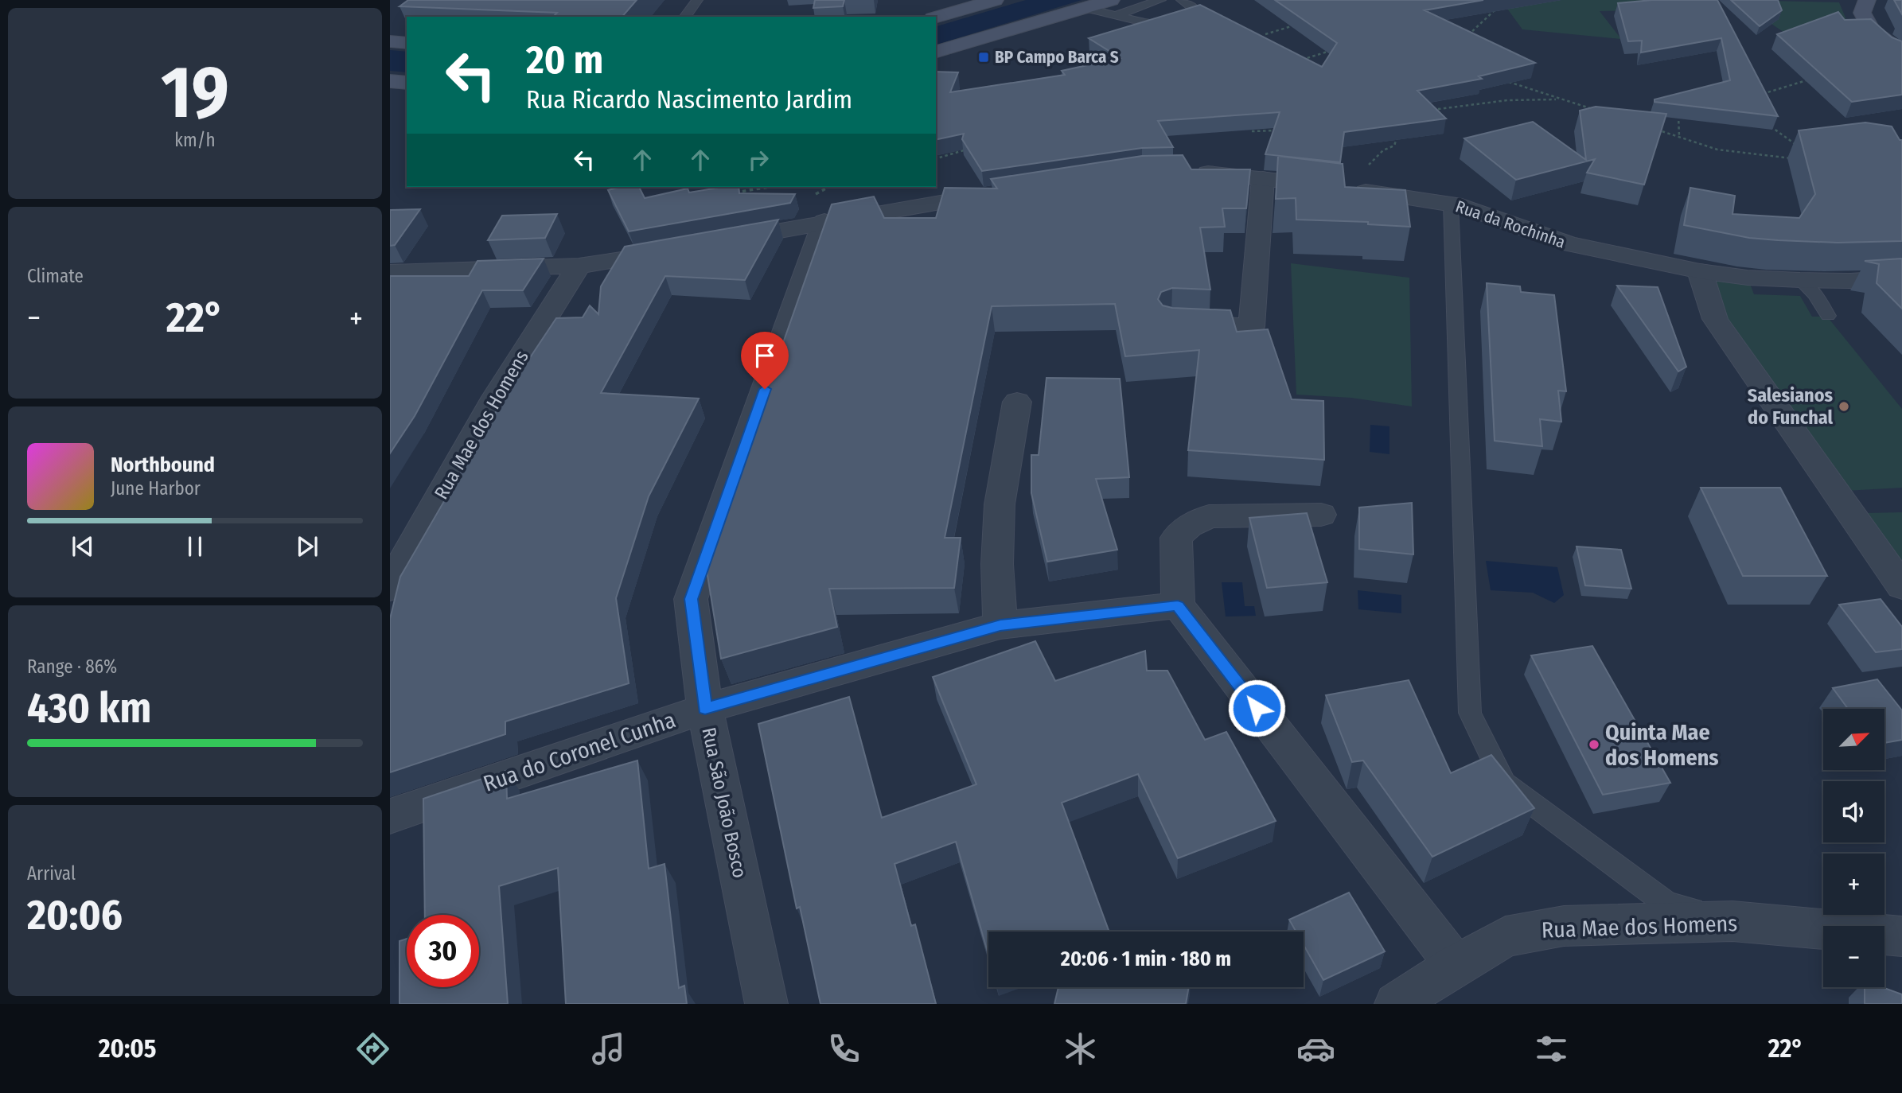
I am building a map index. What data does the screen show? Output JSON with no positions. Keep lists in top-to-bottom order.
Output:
{
  "streets": {
    "street": [
      "Rua da Rochinha",
      "Rua Mae dos Homens",
      "Rua do Coronel Cunha",
      "Rua São João Bosco"
    ]
  },
  "crossings": [
    ["Rua do Coronel Cunha", "Rua São João Bosco"]
  ],
  "places": {
    "transit": ["BP Campo Barca S"],
    "other": ["Salesianos do Funchal", "Quinta Mae dos Homens"]
  },
  "north": "top right",
  "page": {
    "tile": [
      ["19", "km/h"],
      "Climate",
      ["Range · 86%", "430 km"],
      ["Arrival", "20:06"]
    ],
    "turn": ["20 m", "Rua Ricardo Nascimento Jardim"],
    "heat": ["−", "22°", "+"],
    "song": ["Northbound", "June Harbor"],
    "map_buttons": ["+", "−"],
    "limit": "30",
    "trip": "20:06 · 1 min · 180 m",
    "tabs": ["20:05", "22°"]
  }
}
